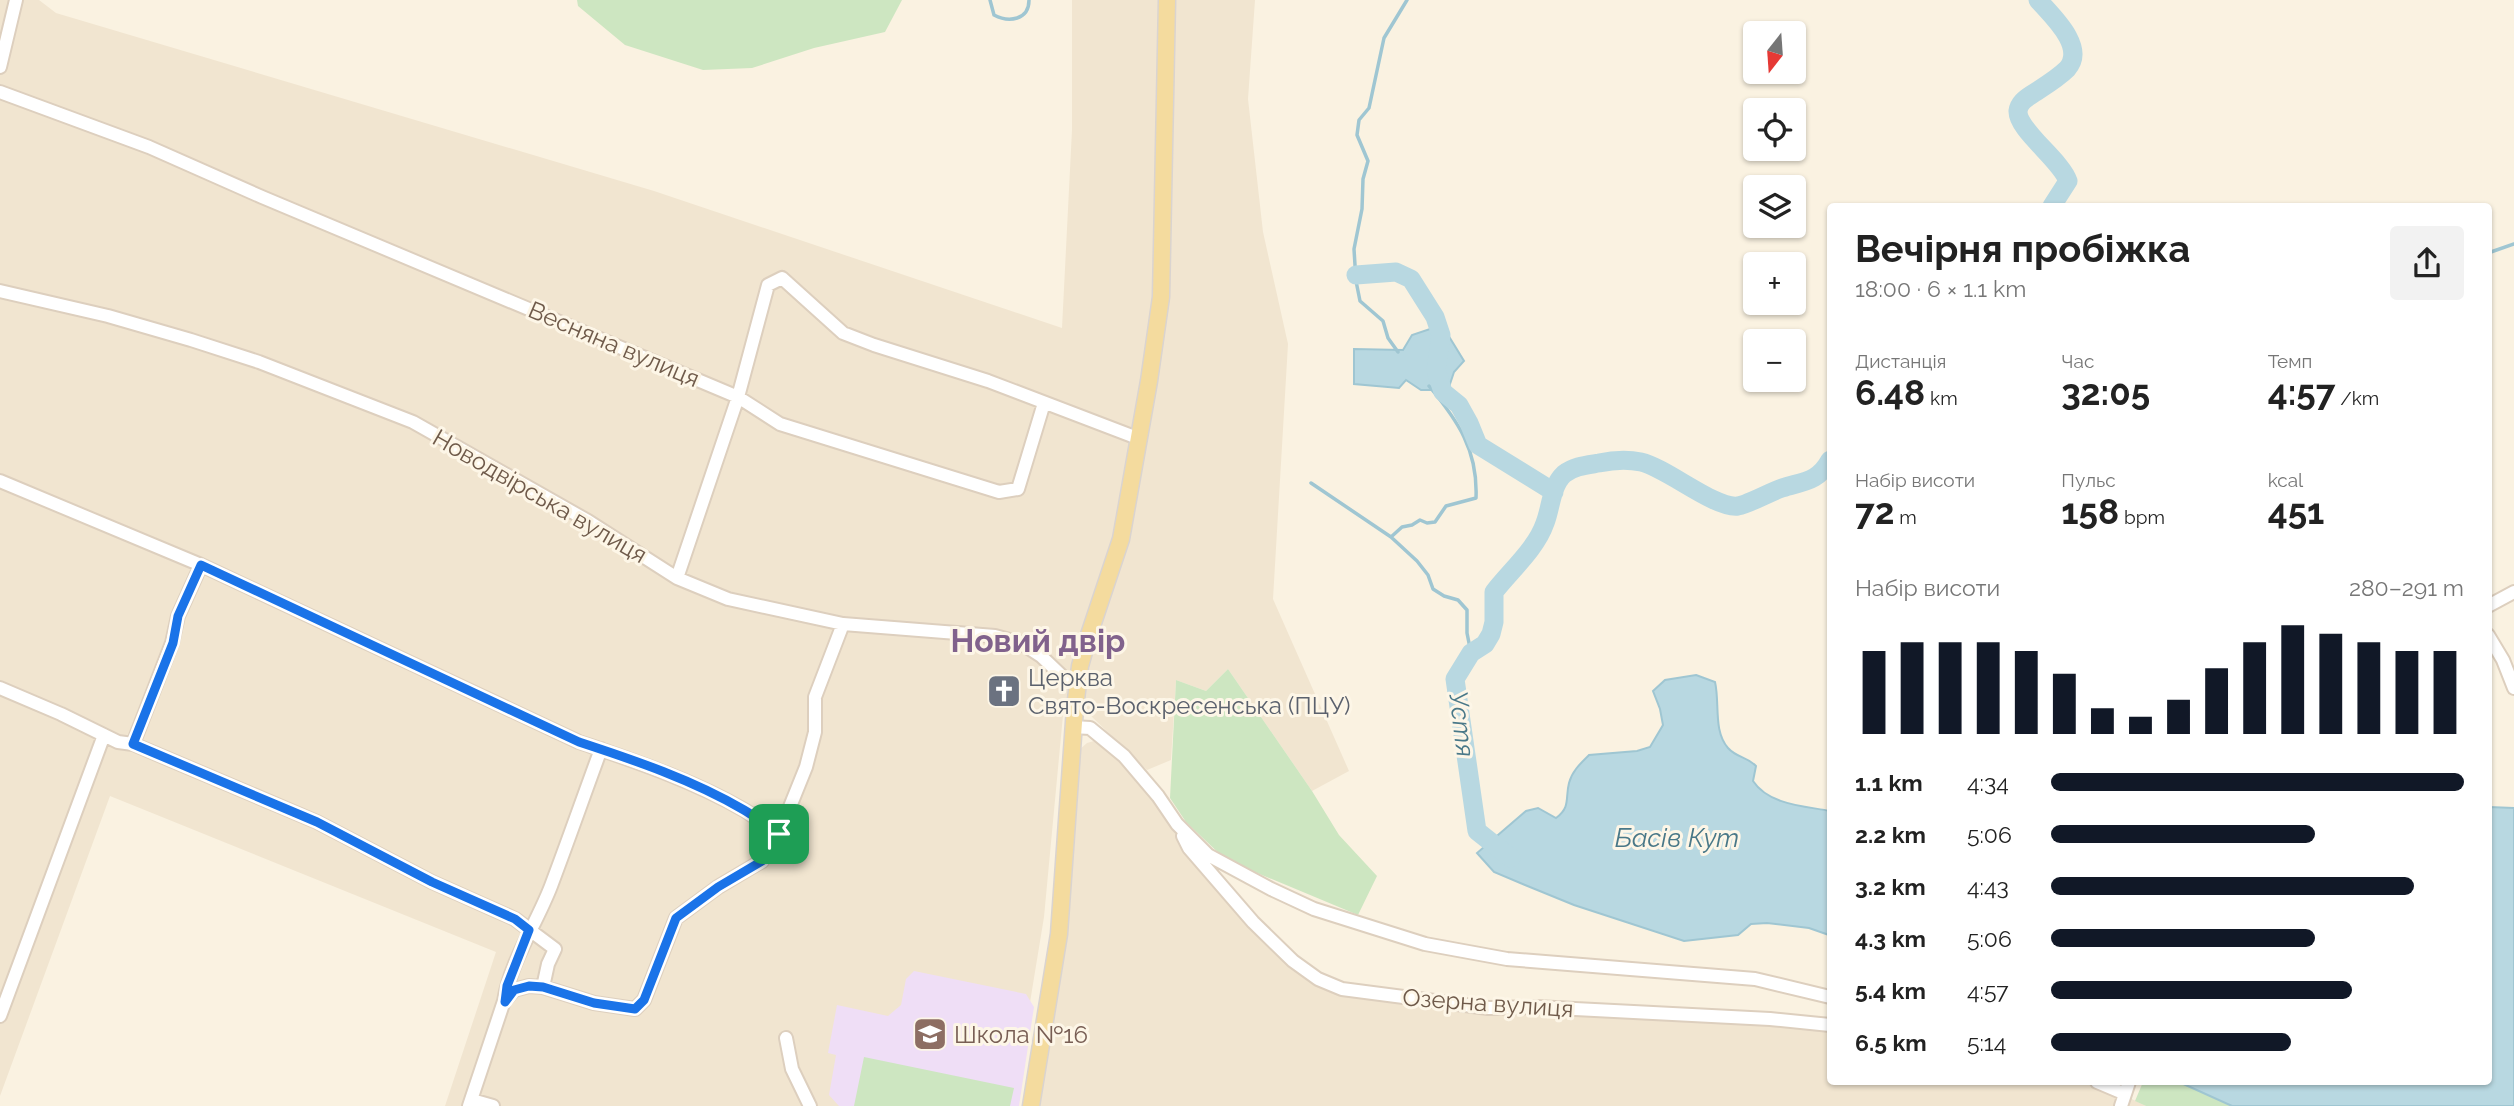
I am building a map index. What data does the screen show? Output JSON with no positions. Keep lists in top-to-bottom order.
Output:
{
  "streets": {
    "street": ["Весняна вулиця", "Новодвірська вулиця", "Озерна вулиця"]
  },
  "districts": ["Новий двір"],
  "water": ["Устя", "Басів Кут"],
  "places": {
    "church": ["Церква Свято-Воскресенська (ПЦУ)"],
    "school or university": ["Школа №16"]
  },
  "north": "bottom",
  "page": {
    "map_buttons": ["+", "−"],
    "heading": ["Вечірня пробіжка", "18:00 · 6 × 1.1 km"],
    "stats": [
      ["Дистанція", "6.48 km"],
      ["Час", "32:05"],
      ["Темп", "4:57 /km"],
      ["Набір висоти", "72 m"],
      ["Пульс", "158 bpm"],
      ["kcal", "451"]
    ],
    "chart": ["Набір висоти", "280–291 m"],
    "list": [
      {
        "name": "1.1 km",
        "note": "4:34"
      },
      {
        "name": "2.2 km",
        "note": "5:06"
      },
      {
        "name": "3.2 km",
        "note": "4:43"
      },
      {
        "name": "4.3 km",
        "note": "5:06"
      },
      {
        "name": "5.4 km",
        "note": "4:57"
      },
      {
        "name": "6.5 km",
        "note": "5:14"
      }
    ]
  }
}
